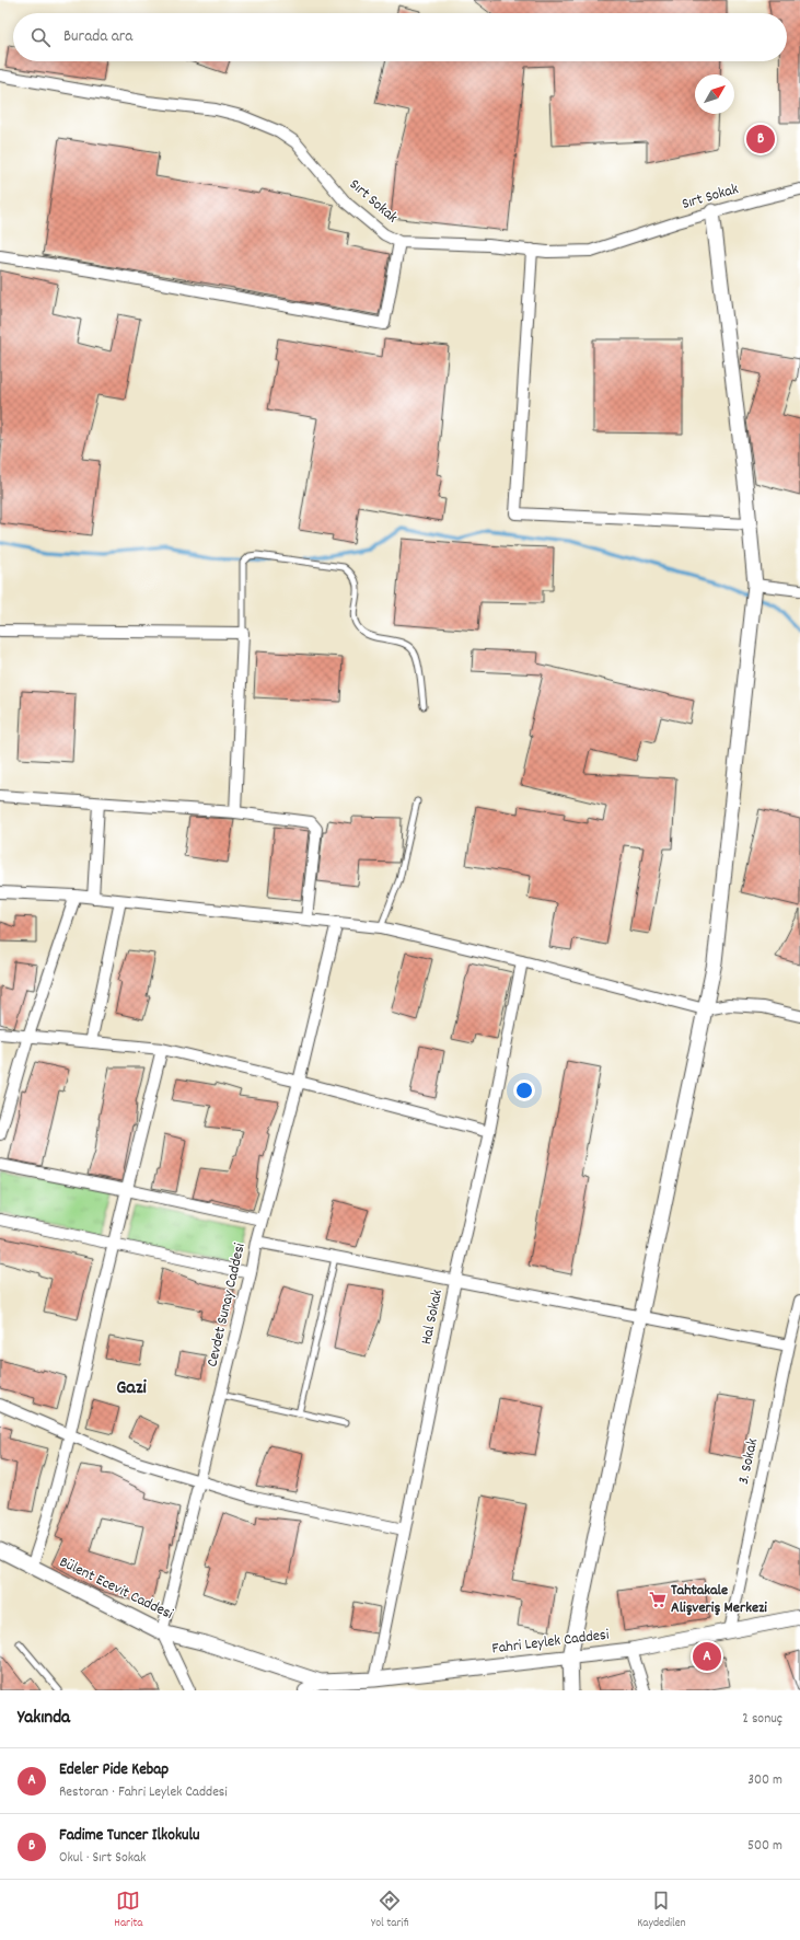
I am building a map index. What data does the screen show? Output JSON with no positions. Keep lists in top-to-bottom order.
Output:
{
  "streets": {
    "street": [
      "Sırt Sokak",
      "Cevdet Sunay Caddesi",
      "Hal Sokak",
      "3. Sokak",
      "Bülent Ecevit Caddesi",
      "Fahri Leylek Caddesi"
    ]
  },
  "crossings": [
    ["Cevdet Sunay Caddesi", "Bülent Ecevit Caddesi"],
    ["Hal Sokak", "Fahri Leylek Caddesi"],
    ["3. Sokak", "Fahri Leylek Caddesi"],
    ["Bülent Ecevit Caddesi", "Fahri Leylek Caddesi"]
  ],
  "districts": ["Gazi"],
  "places": {
    "supermarket": ["Tahtakale Alişveriş Merkezi"]
  },
  "north": "top right",
  "page": {
    "search": "Burada ara",
    "pins": ["B", "A"],
    "heading": ["Yakında", "2 sonuç"],
    "list": [
      {
        "mark": "A",
        "name": "Edeler Pide Kebap",
        "note": "Restoran · Fahri Leylek Caddesi",
        "value": "300 m"
      },
      {
        "mark": "B",
        "name": "Fadime Tuncer Ilkokulu",
        "note": "Okul · Sırt Sokak",
        "value": "500 m"
      }
    ],
    "nav": ["Harita", "Yol tarifi", "Kaydedilen"]
  }
}
